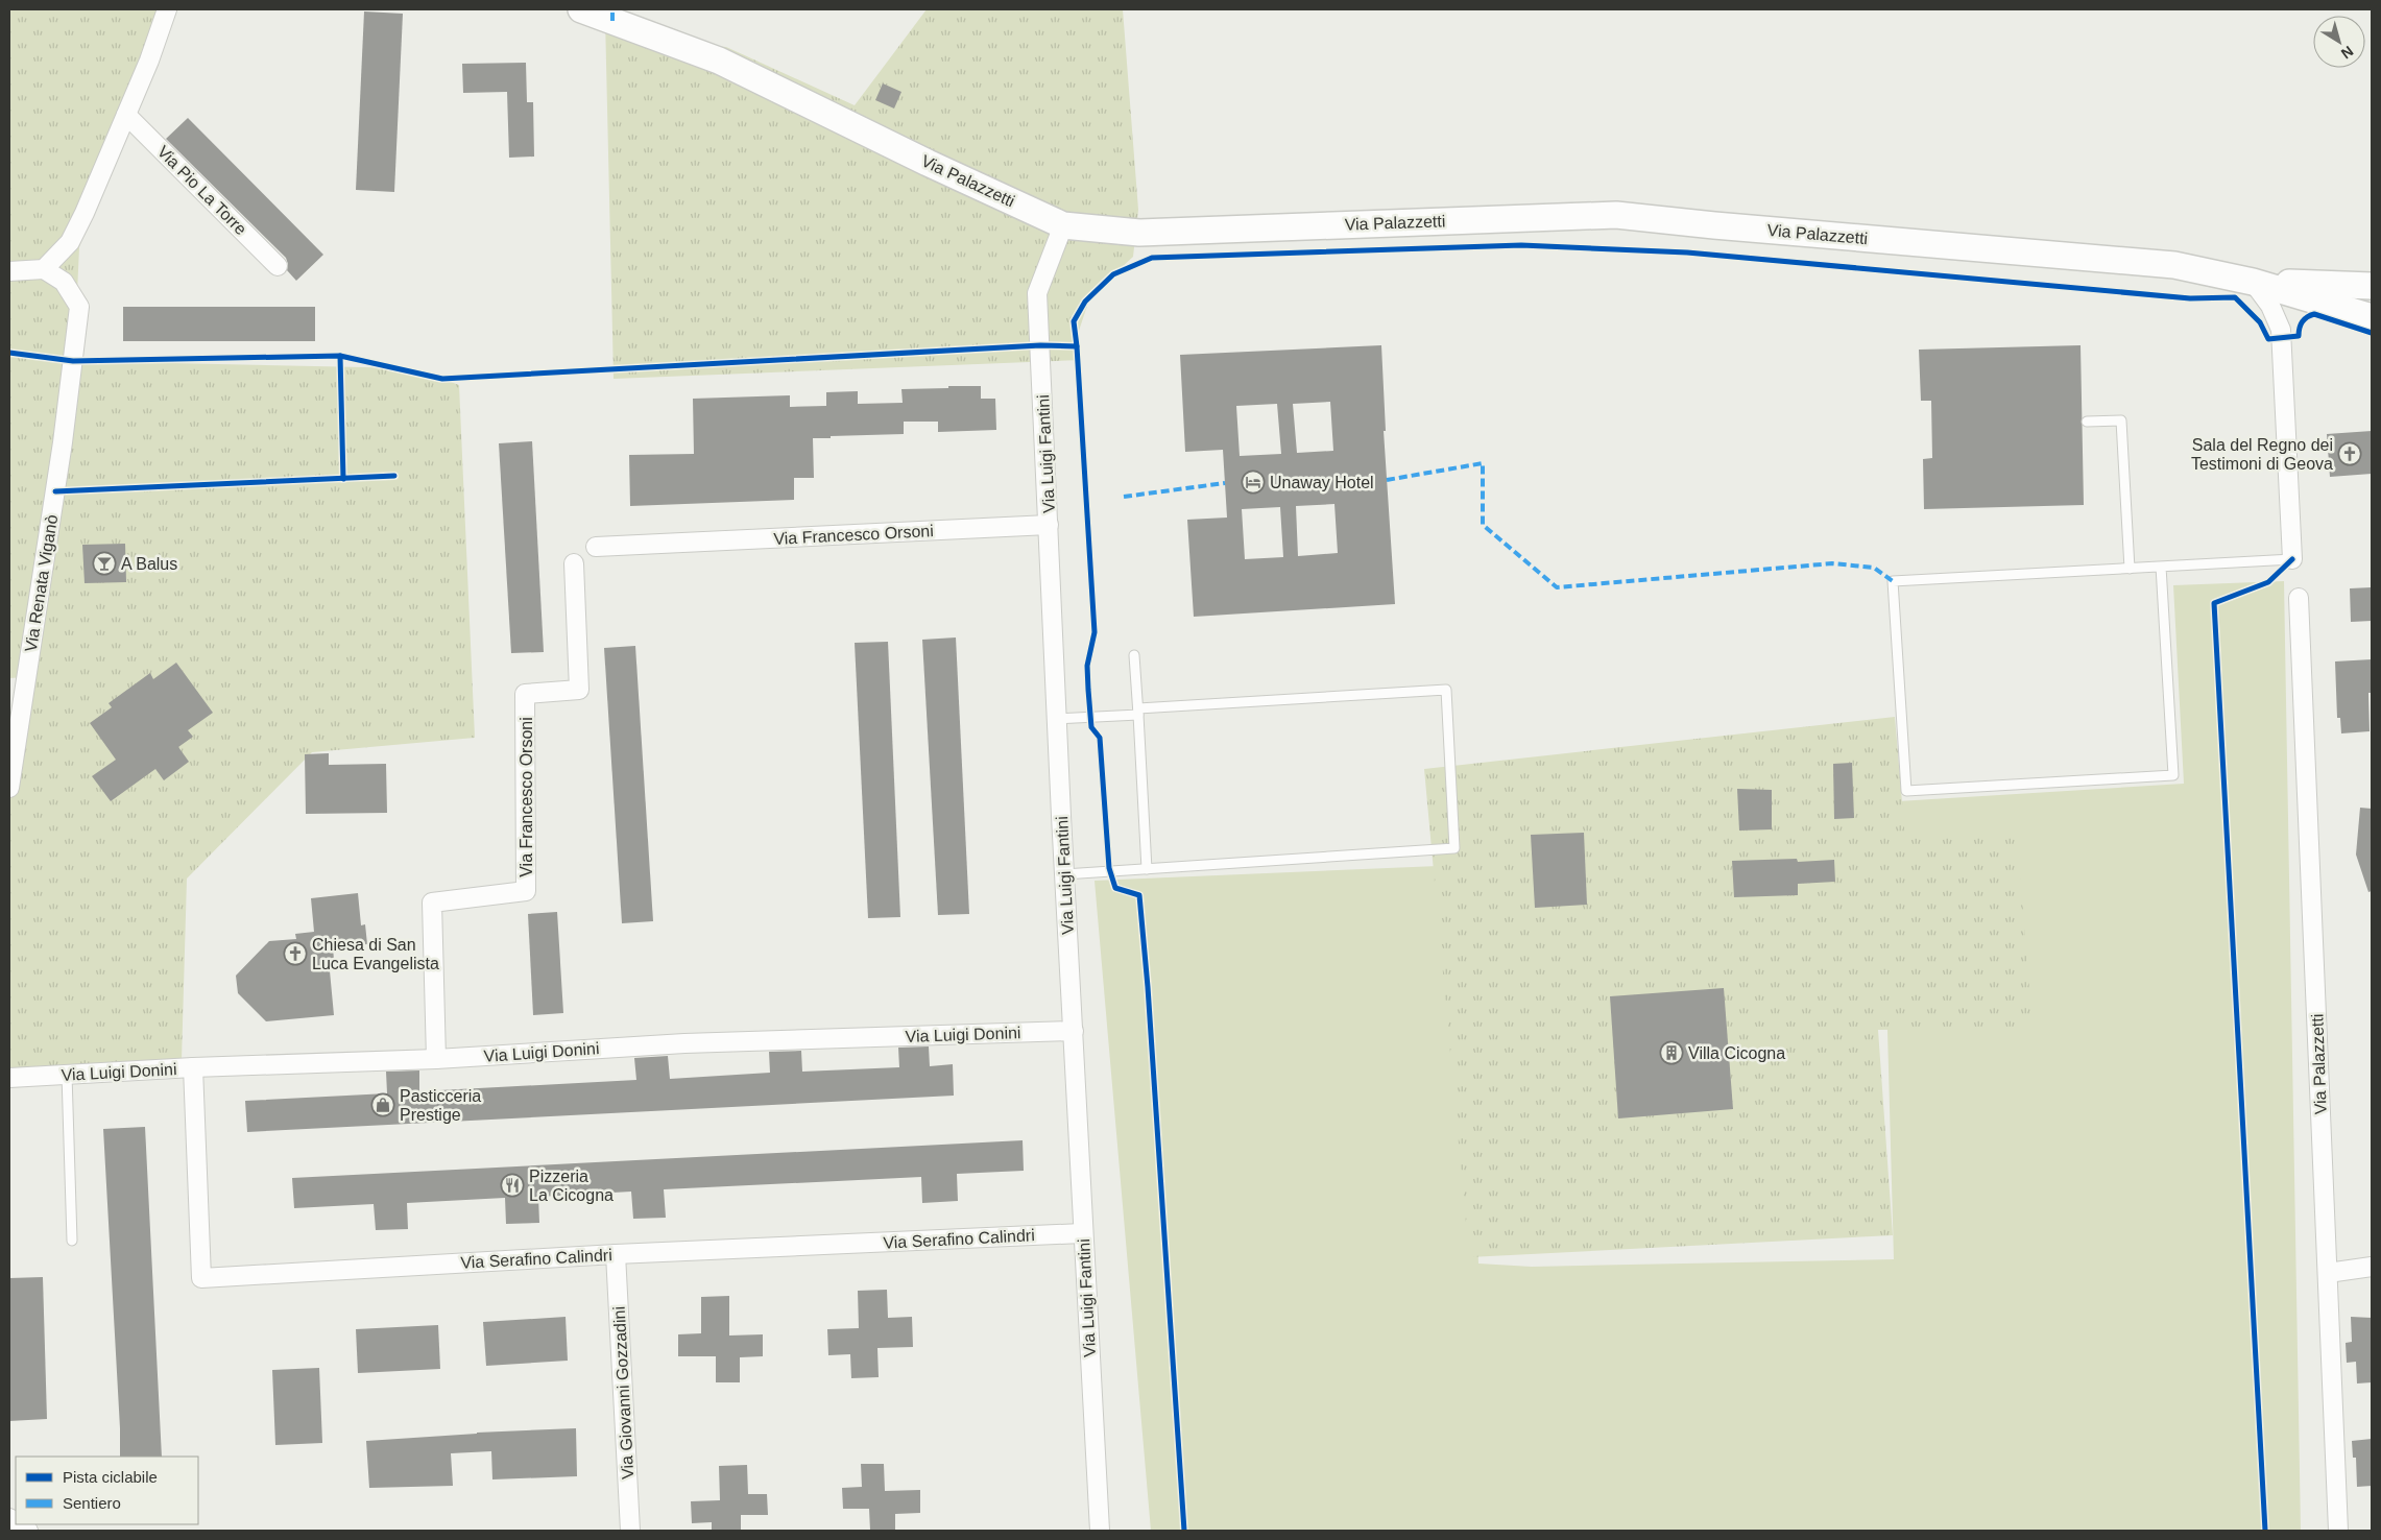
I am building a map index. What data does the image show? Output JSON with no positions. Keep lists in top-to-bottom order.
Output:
{
  "streets": {
    "main road": ["Via Palazzetti"],
    "street": [
      "Via Pio La Torre",
      "Via Luigi Fantini",
      "Via Francesco Orsoni",
      "Via Renata Viganò",
      "Via Luigi Donini",
      "Via Serafino Calindri",
      "Via Giovanni Gozzadini"
    ]
  },
  "crossings": [
    ["Via Palazzetti", "Via Luigi Fantini"],
    ["Via Luigi Fantini", "Via Francesco Orsoni"],
    ["Via Luigi Fantini", "Via Luigi Donini"],
    ["Via Luigi Fantini", "Via Serafino Calindri"],
    ["Via Francesco Orsoni", "Via Luigi Donini"],
    ["Via Luigi Donini", "Via Serafino Calindri"],
    ["Via Serafino Calindri", "Via Giovanni Gozzadini"]
  ],
  "places": {
    "church": ["Sala del Regno dei Testimoni di Geova", "Chiesa di San Luca Evangelista"],
    "hotel": ["Unaway Hotel"],
    "bar": ["A Balus"],
    "building": ["Villa Cicogna"],
    "shop": ["Pasticceria Prestige"],
    "restaurant": ["Pizzeria La Cicogna"]
  },
  "legend": ["Pista ciclabile", "Sentiero"],
  "north": "bottom right"
}
